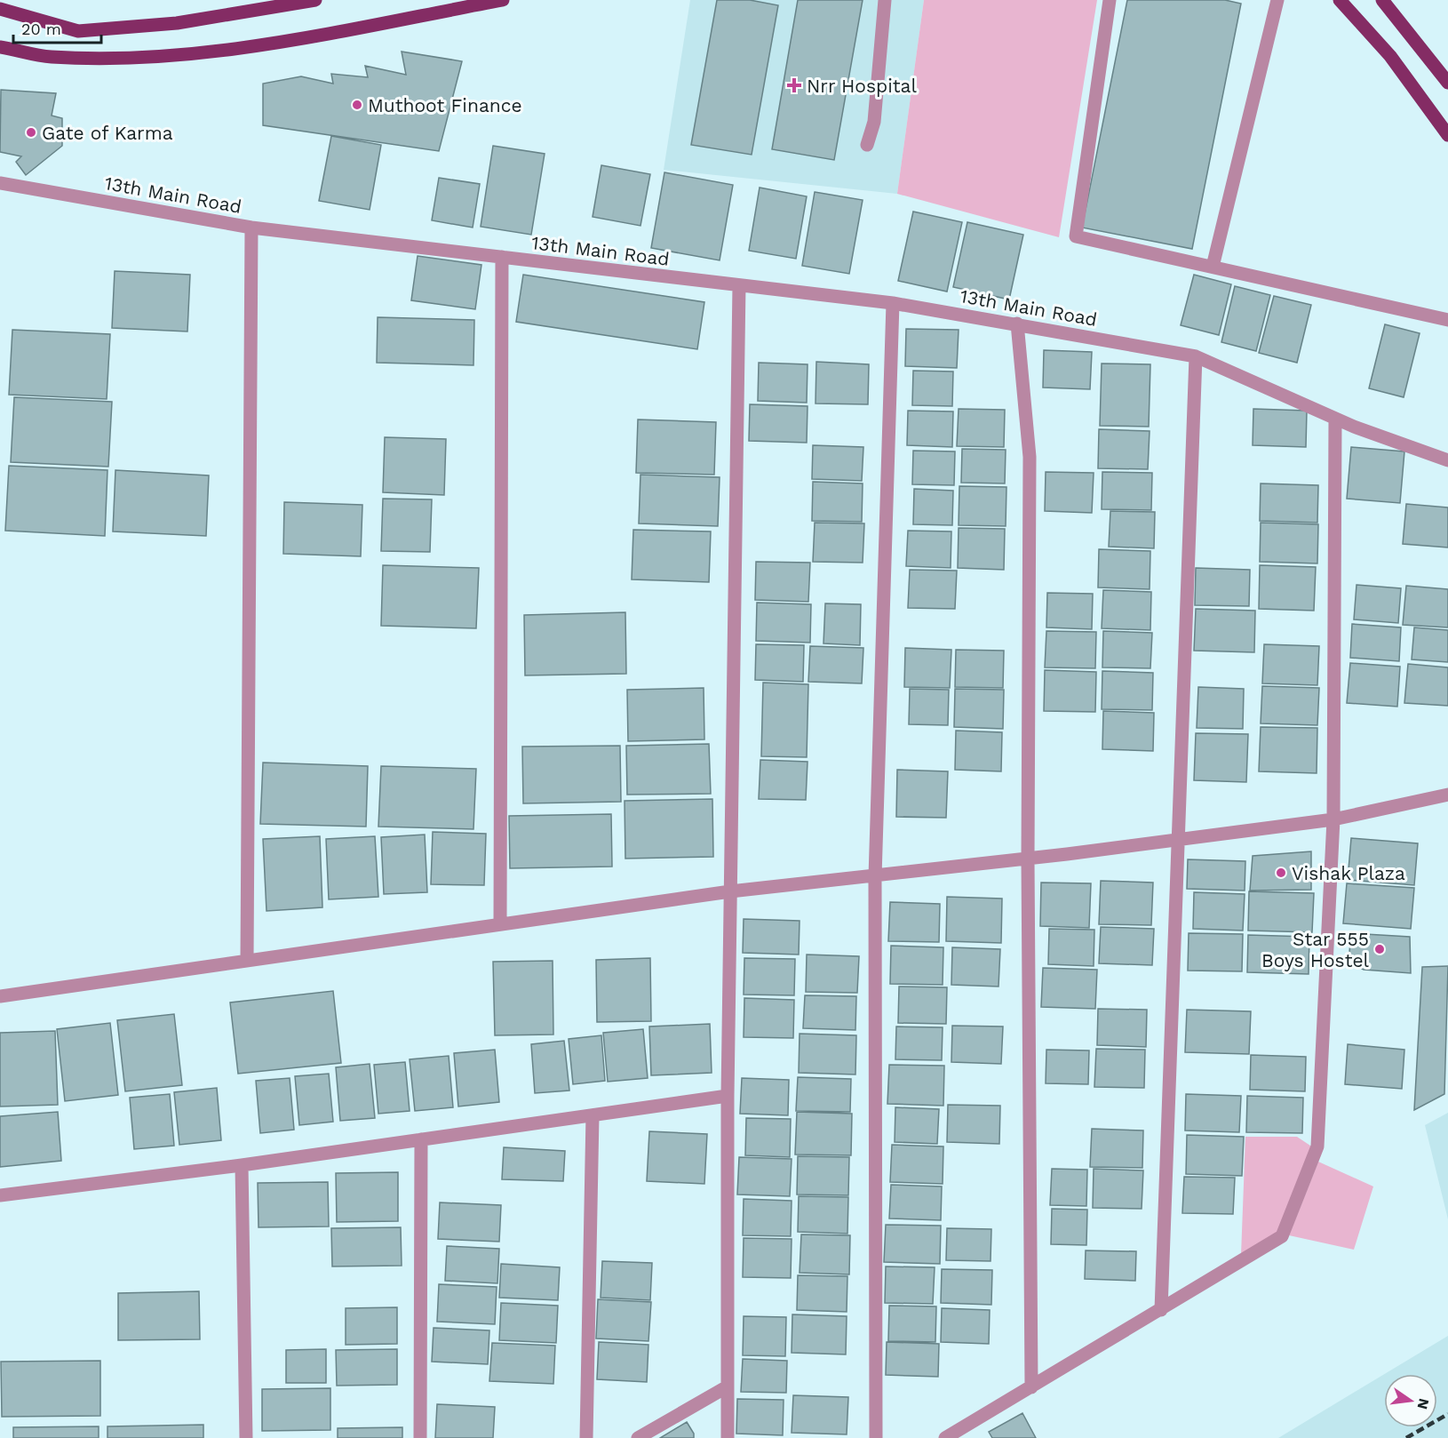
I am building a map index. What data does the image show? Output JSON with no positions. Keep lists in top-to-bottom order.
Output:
{
  "streets": {
    "street": ["13th Main Road"]
  },
  "places": {
    "health": ["Nrr Hospital"],
    "other": [
      "Muthoot Finance",
      "Gate of Karma",
      "Vishak Plaza",
      "Star 555 Boys Hostel"
    ]
  },
  "scale_bar": "20 m",
  "north": "right"
}
